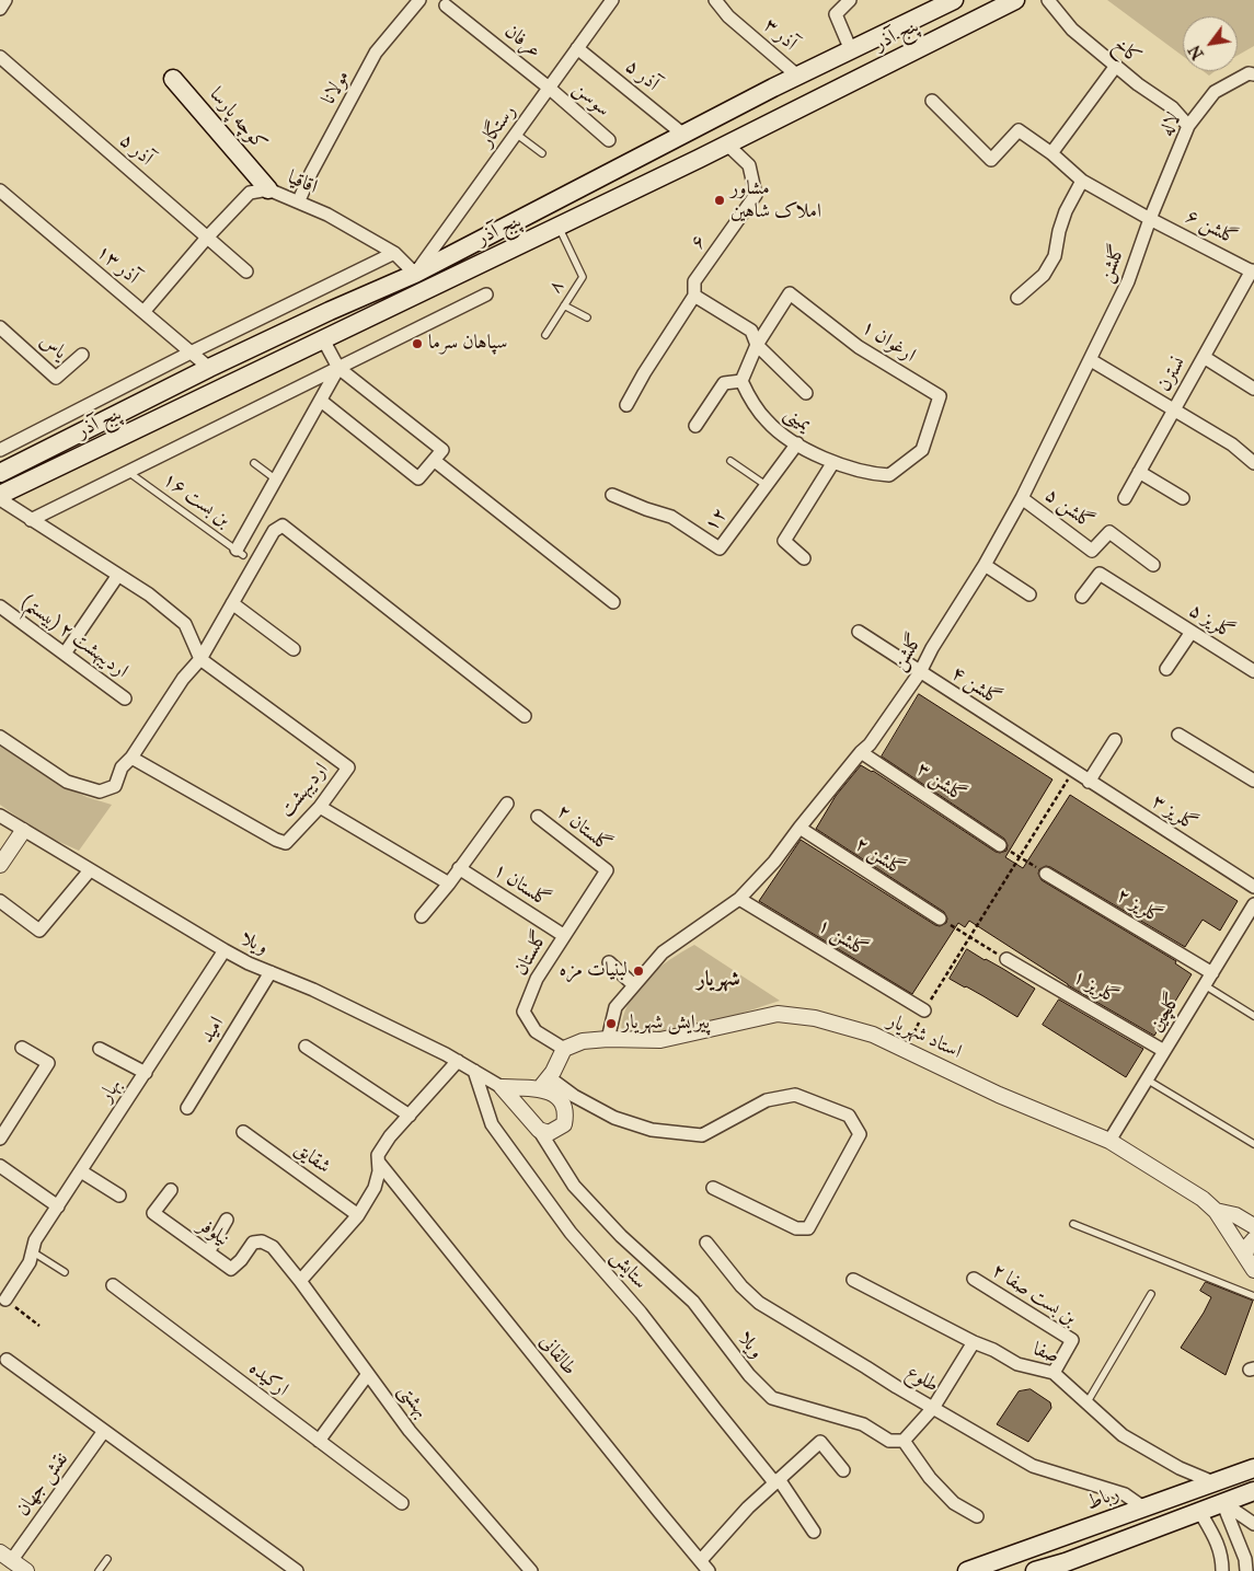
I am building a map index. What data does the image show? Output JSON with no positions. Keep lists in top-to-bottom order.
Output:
{
  "streets": {
    "main road": ["پنج آذر", "کوچه پارسا", "رباط"],
    "street": [
      "آذر ۳",
      "عرفان",
      "کاخ",
      "آذر ۵",
      "مولانا",
      "سوسن",
      "لاله",
      "رستگار",
      "اقاقیا",
      "گلشن ۶",
      "۶",
      "گلشن",
      "۱۳ آذر",
      "ارغوان ۱",
      "یاس",
      "نسترن",
      "یمینی",
      "گلشن ۵",
      "۱۲",
      "گلریز ۵",
      "اردیبهشت ۲ (بیستم)",
      "گلشن ۴",
      "گلشن ۳",
      "اردیبهشت",
      "گلریز ۳",
      "گلستان ۲",
      "گلشن ۲",
      "گلستان ۱",
      "گلریز ۲",
      "گلشن ۱",
      "ویلا",
      "گلستان",
      "گلریز ۱",
      "گلچین",
      "امید",
      "استاد شهریار",
      "بهار",
      "شقایق",
      "نیلوفر",
      "ستایش",
      "بن بست صفا ۲",
      "صفا",
      "طالقانی",
      "ارکیده",
      "طلوع",
      "بهشتی",
      "نقش جهان"
    ],
    "lane": ["۸", "بن بست ۱۶"]
  },
  "crossings": [
    ["آذر ۳", "پنج آذر"],
    ["پنج آذر", "آذر ۵"],
    ["پنج آذر", "رستگار"],
    ["پنج آذر", "اقاقیا"],
    ["پنج آذر", "۶"],
    ["پنج آذر", "۱۳ آذر"],
    ["پنج آذر", "۸"],
    ["عرفان", "سوسن"],
    ["عرفان", "رستگار"],
    ["کاخ", "لاله"],
    ["آذر ۵", "رستگار"],
    ["آذر ۵", "اقاقیا"],
    ["مولانا", "اقاقیا"],
    ["سوسن", "رستگار"],
    ["کوچه پارسا", "اقاقیا"],
    ["لاله", "گلشن ۶"],
    ["لاله", "گلشن"],
    ["رستگار", "اقاقیا"],
    ["اقاقیا", "۱۳ آذر"],
    ["گلشن ۶", "گلشن"],
    ["گلشن ۶", "نسترن"],
    ["گلشن", "گلشن ۵"],
    ["گلشن", "گلشن ۴"],
    ["گلشن", "گلشن ۳"],
    ["گلشن", "گلشن ۲"],
    ["گلشن", "گلشن ۱"],
    ["گلشن", "استاد شهریار"],
    ["ارغوان ۱", "یمینی"],
    ["یمینی", "۱۲"],
    ["گلشن ۴", "گلریز ۳"],
    ["گلستان ۲", "گلستان"],
    ["گلستان ۱", "گلستان"],
    ["گلریز ۲", "گلچین"],
    ["ویلا", "امید"],
    ["ویلا", "بهار"],
    ["ویلا", "ستایش"],
    ["گلستان", "استاد شهریار"],
    ["گلریز ۱", "گلچین"],
    ["گلچین", "استاد شهریار"],
    ["نیلوفر", "بهشتی"],
    ["بن بست صفا ۲", "صفا"],
    ["صفا", "رباط"],
    ["طلوع", "رباط"]
  ],
  "districts": ["شهریار"],
  "places": [
    "مشاور املاک شاهین",
    "سپاهان سرما",
    "لبنیات مزه",
    "پیرایش شهریار"
  ],
  "north": "bottom left"
}
